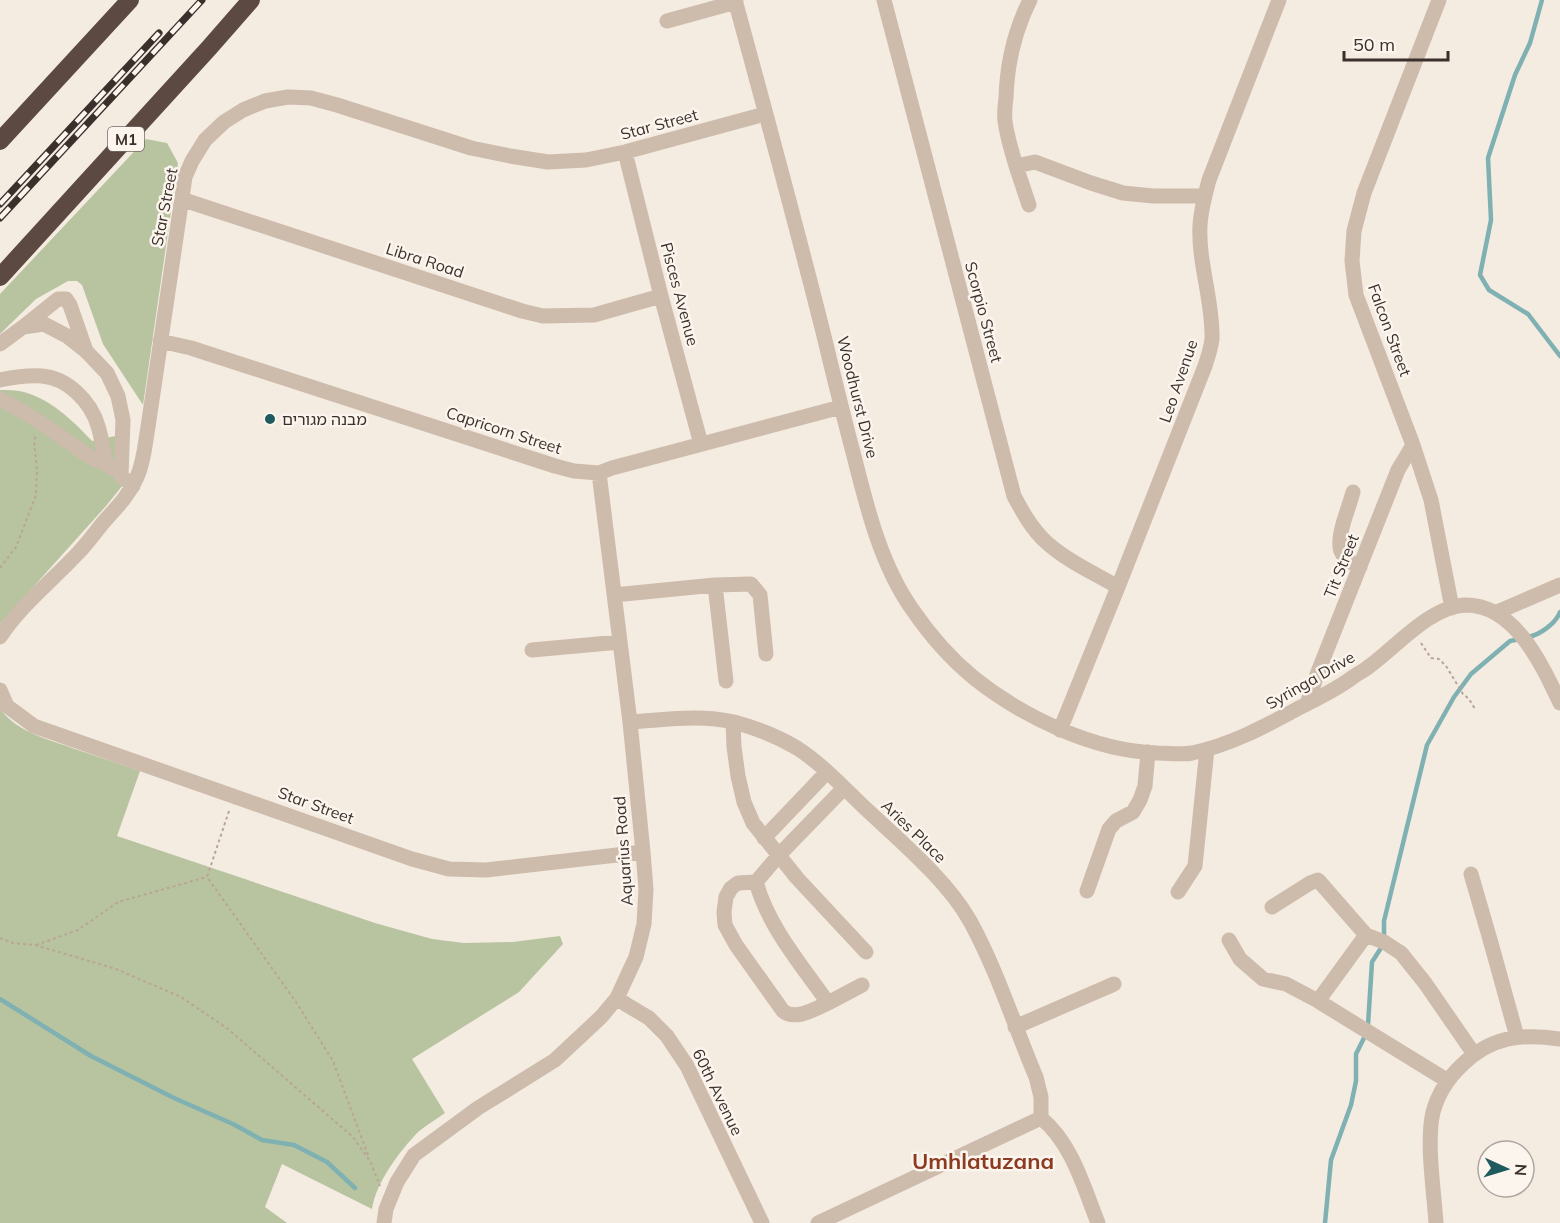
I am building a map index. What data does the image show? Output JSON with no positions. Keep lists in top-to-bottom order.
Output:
{
  "streets": {
    "highway": ["M1"],
    "street": [
      "Star Street",
      "Libra Road",
      "Pisces Avenue",
      "Scorpio Street",
      "Falcon Street",
      "Leo Avenue",
      "Woodhurst Drive",
      "Capricorn Street",
      "Tit Street",
      "Syringa Drive",
      "Aries Place",
      "Aquarius Road",
      "60th Avenue"
    ]
  },
  "crossings": [
    ["Star Street", "Libra Road"],
    ["Star Street", "Pisces Avenue"],
    ["Star Street", "Woodhurst Drive"],
    ["Star Street", "Capricorn Street"],
    ["Star Street", "Aquarius Road"],
    ["Libra Road", "Pisces Avenue"],
    ["Pisces Avenue", "Capricorn Street"],
    ["Scorpio Street", "Leo Avenue"],
    ["Falcon Street", "Tit Street"],
    ["Falcon Street", "Syringa Drive"],
    ["Leo Avenue", "Woodhurst Drive"],
    ["Leo Avenue", "Syringa Drive"],
    ["Woodhurst Drive", "Capricorn Street"],
    ["Woodhurst Drive", "Syringa Drive"],
    ["Capricorn Street", "Aquarius Road"],
    ["Tit Street", "Syringa Drive"],
    ["Aries Place", "Aquarius Road"],
    ["Aquarius Road", "60th Avenue"]
  ],
  "districts": ["Umhlatuzana"],
  "places": ["מבנה מגורים"],
  "scale_bar": "50 m",
  "north": "right"
}
